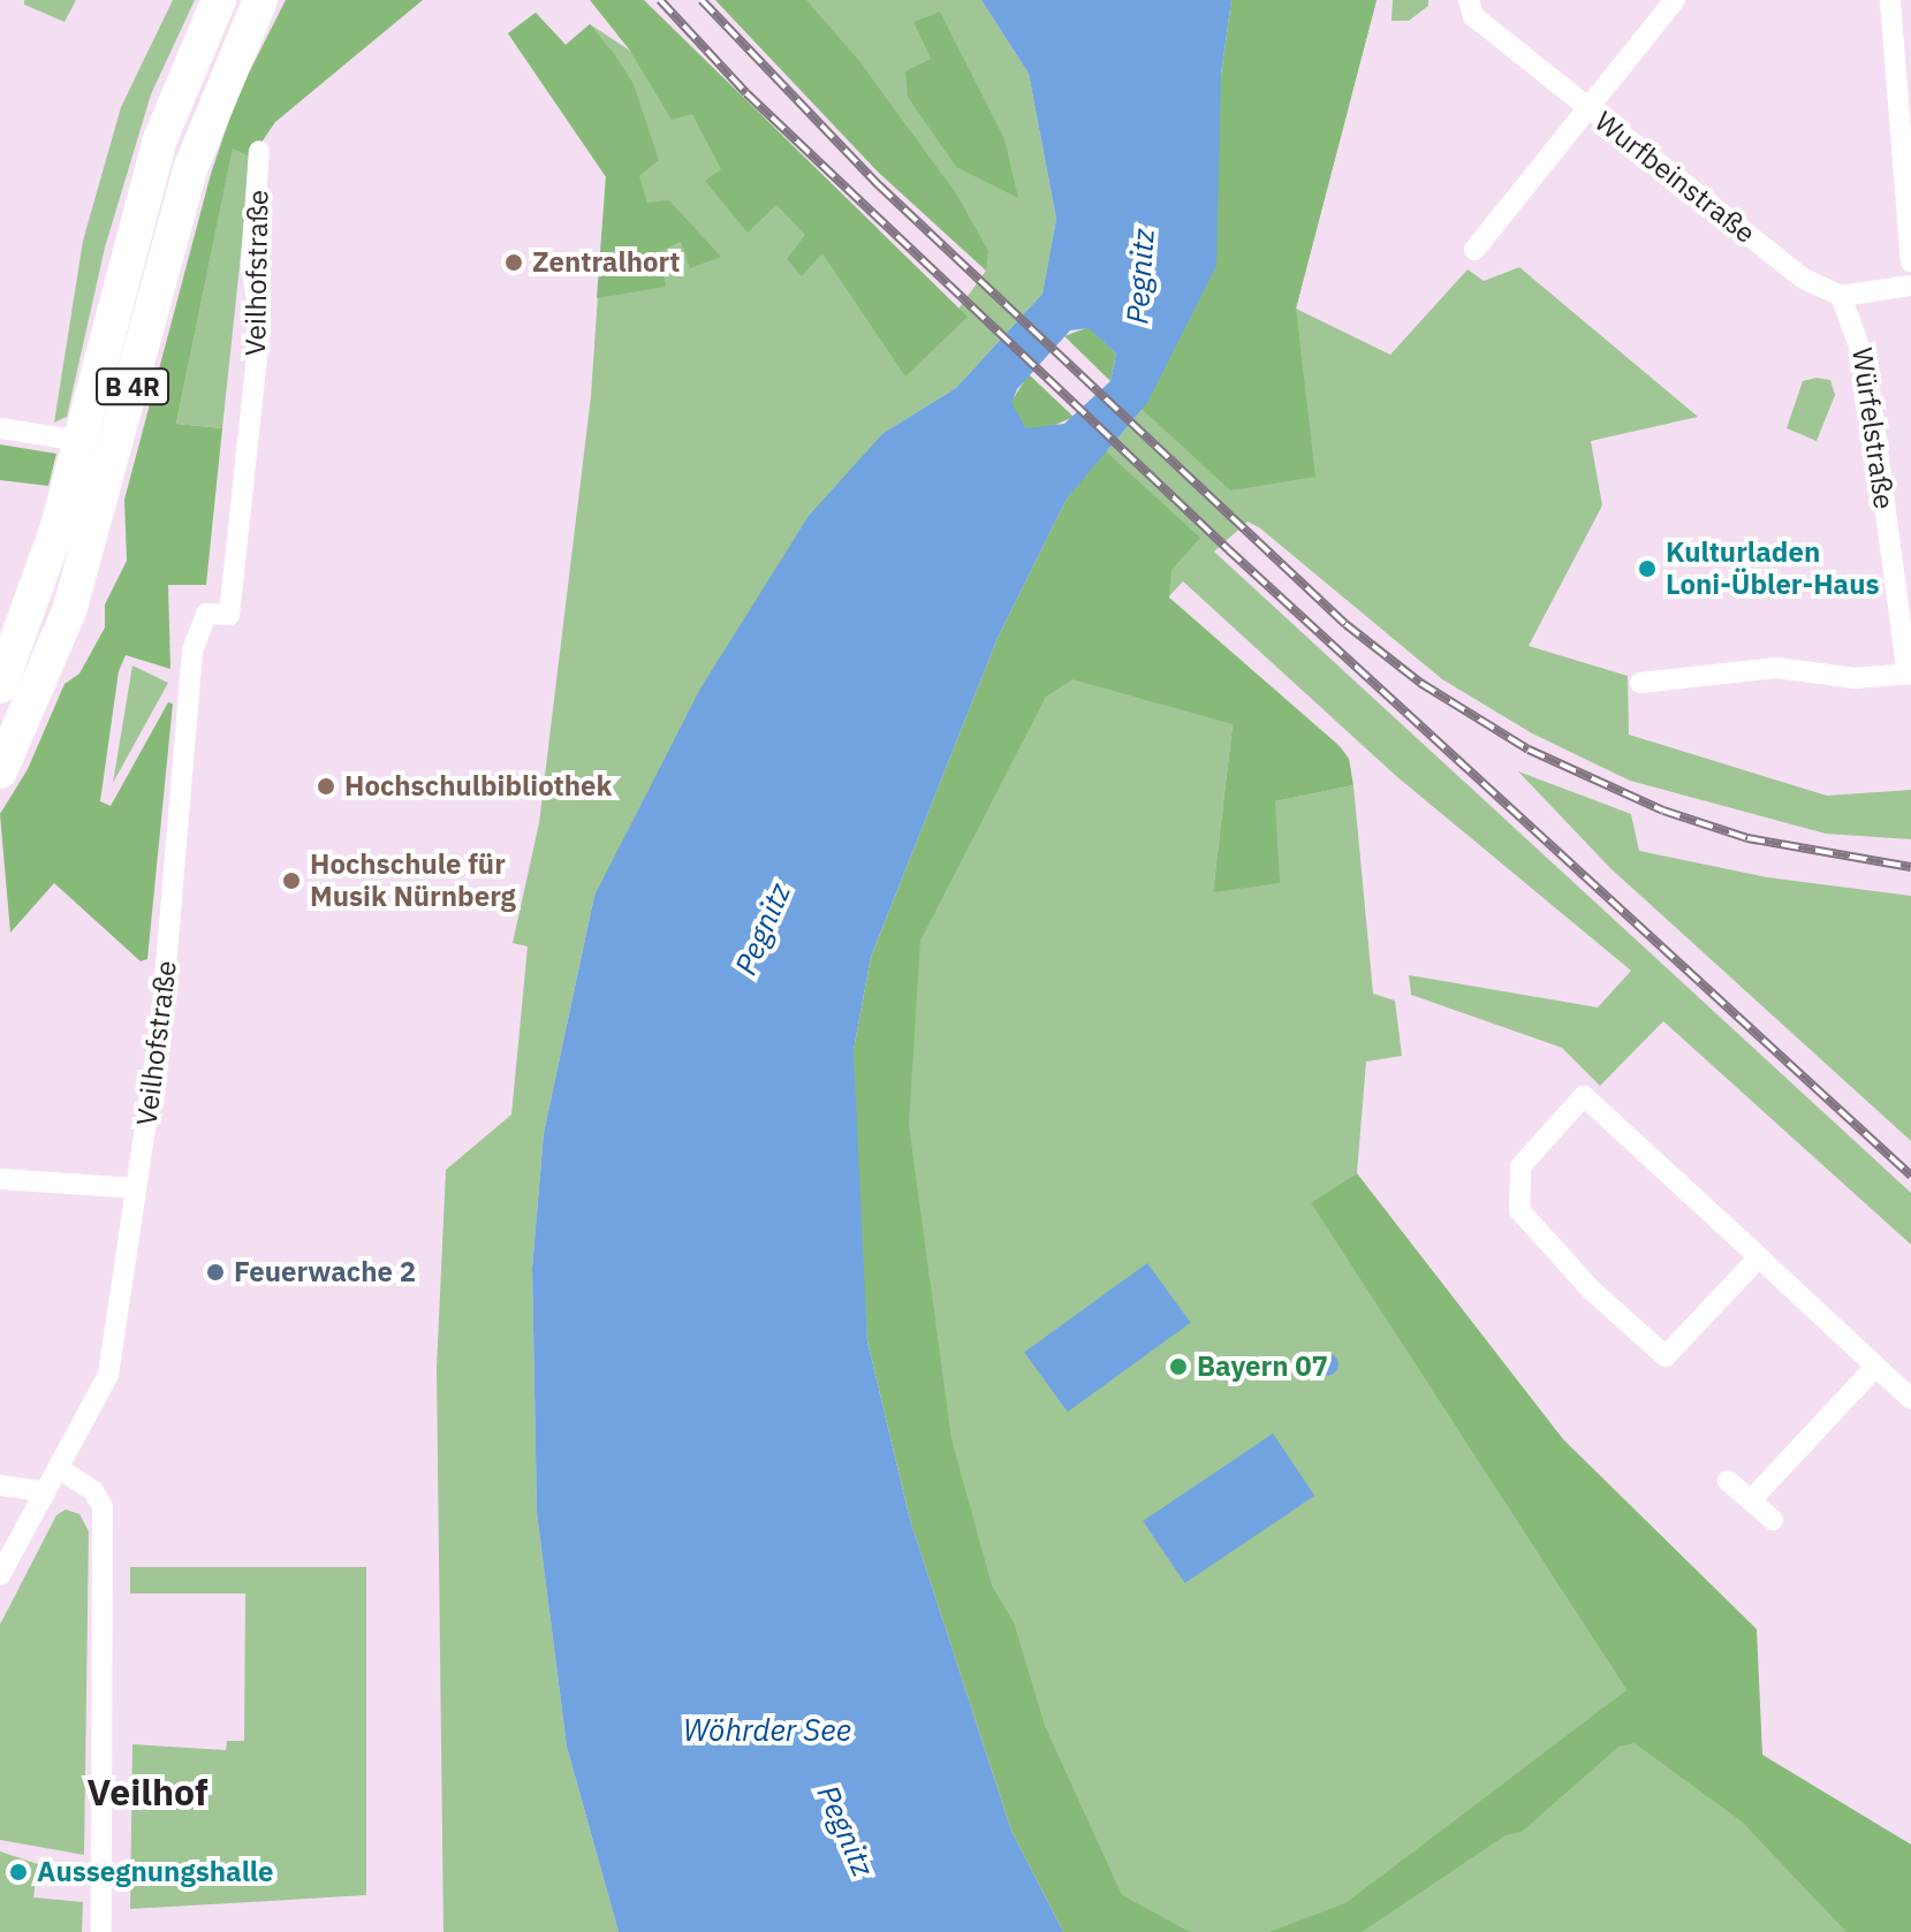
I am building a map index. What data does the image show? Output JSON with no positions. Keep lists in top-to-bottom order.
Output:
{
  "streets": {
    "main road": ["B 4R"],
    "street": ["Wurfbeinstraße", "Veilhofstraße", "Würfelstraße"]
  },
  "crossings": [
    ["Wurfbeinstraße", "Würfelstraße"]
  ],
  "districts": ["Veilhof"],
  "water": ["Pegnitz", "Wöhrder See"],
  "places": [
    "Zentralhort",
    "Kulturladen Loni-Übler-Haus",
    "Hochschulbibliothek",
    "Hochschule für Musik Nürnberg",
    "Feuerwache 2",
    "Bayern 07",
    "Aussegnungshalle"
  ]
}
